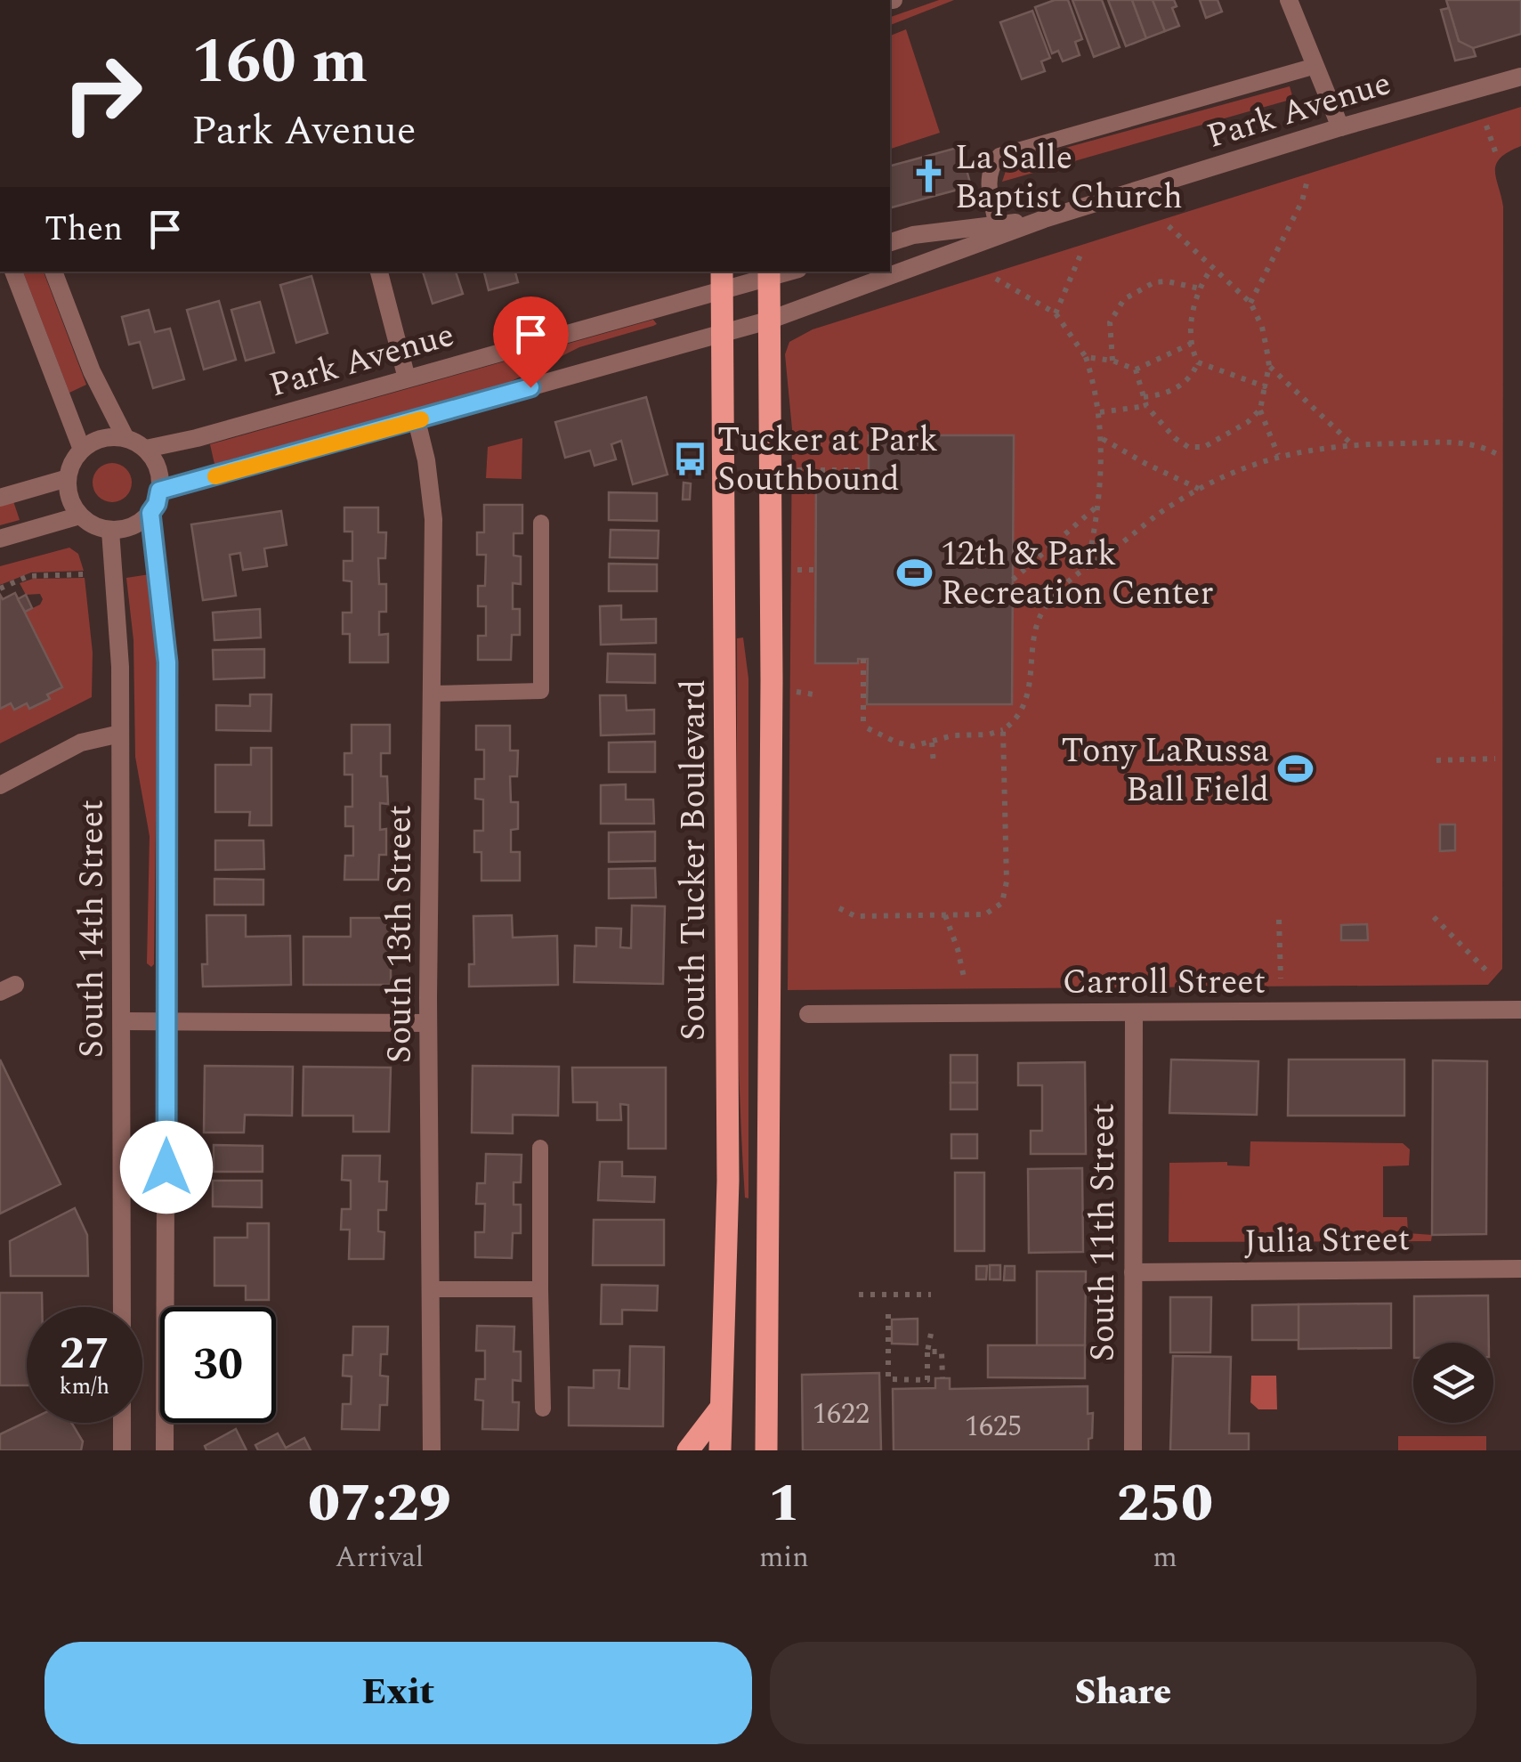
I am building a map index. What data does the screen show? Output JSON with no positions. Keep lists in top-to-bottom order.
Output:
{
  "streets": {
    "main road": ["South Tucker Boulevard"],
    "street": [
      "Park Avenue",
      "South 14th Street",
      "South 13th Street",
      "Carroll Street",
      "South 11th Street",
      "Julia Street"
    ]
  },
  "crossings": [
    ["Park Avenue", "South Tucker Boulevard"],
    ["Park Avenue", "South 14th Street"],
    ["Park Avenue", "South 13th Street"],
    ["Carroll Street", "South 11th Street"],
    ["South 11th Street", "Julia Street"]
  ],
  "places": {
    "church": ["La Salle Baptist Church"],
    "bus stop": ["Tucker at Park Southbound"],
    "sports": ["12th & Park Recreation Center", "Tony LaRussa Ball Field"]
  },
  "house_numbers": ["1622", "1625"],
  "page": {
    "turn": ["160 m", "Park Avenue"],
    "then": "Then",
    "speed": "27 km/h",
    "limit": "30",
    "eta": [
      "07:29",
      "Arrival",
      "1",
      "min",
      "250",
      "m"
    ],
    "buttons": ["Exit", "Share"]
  }
}
